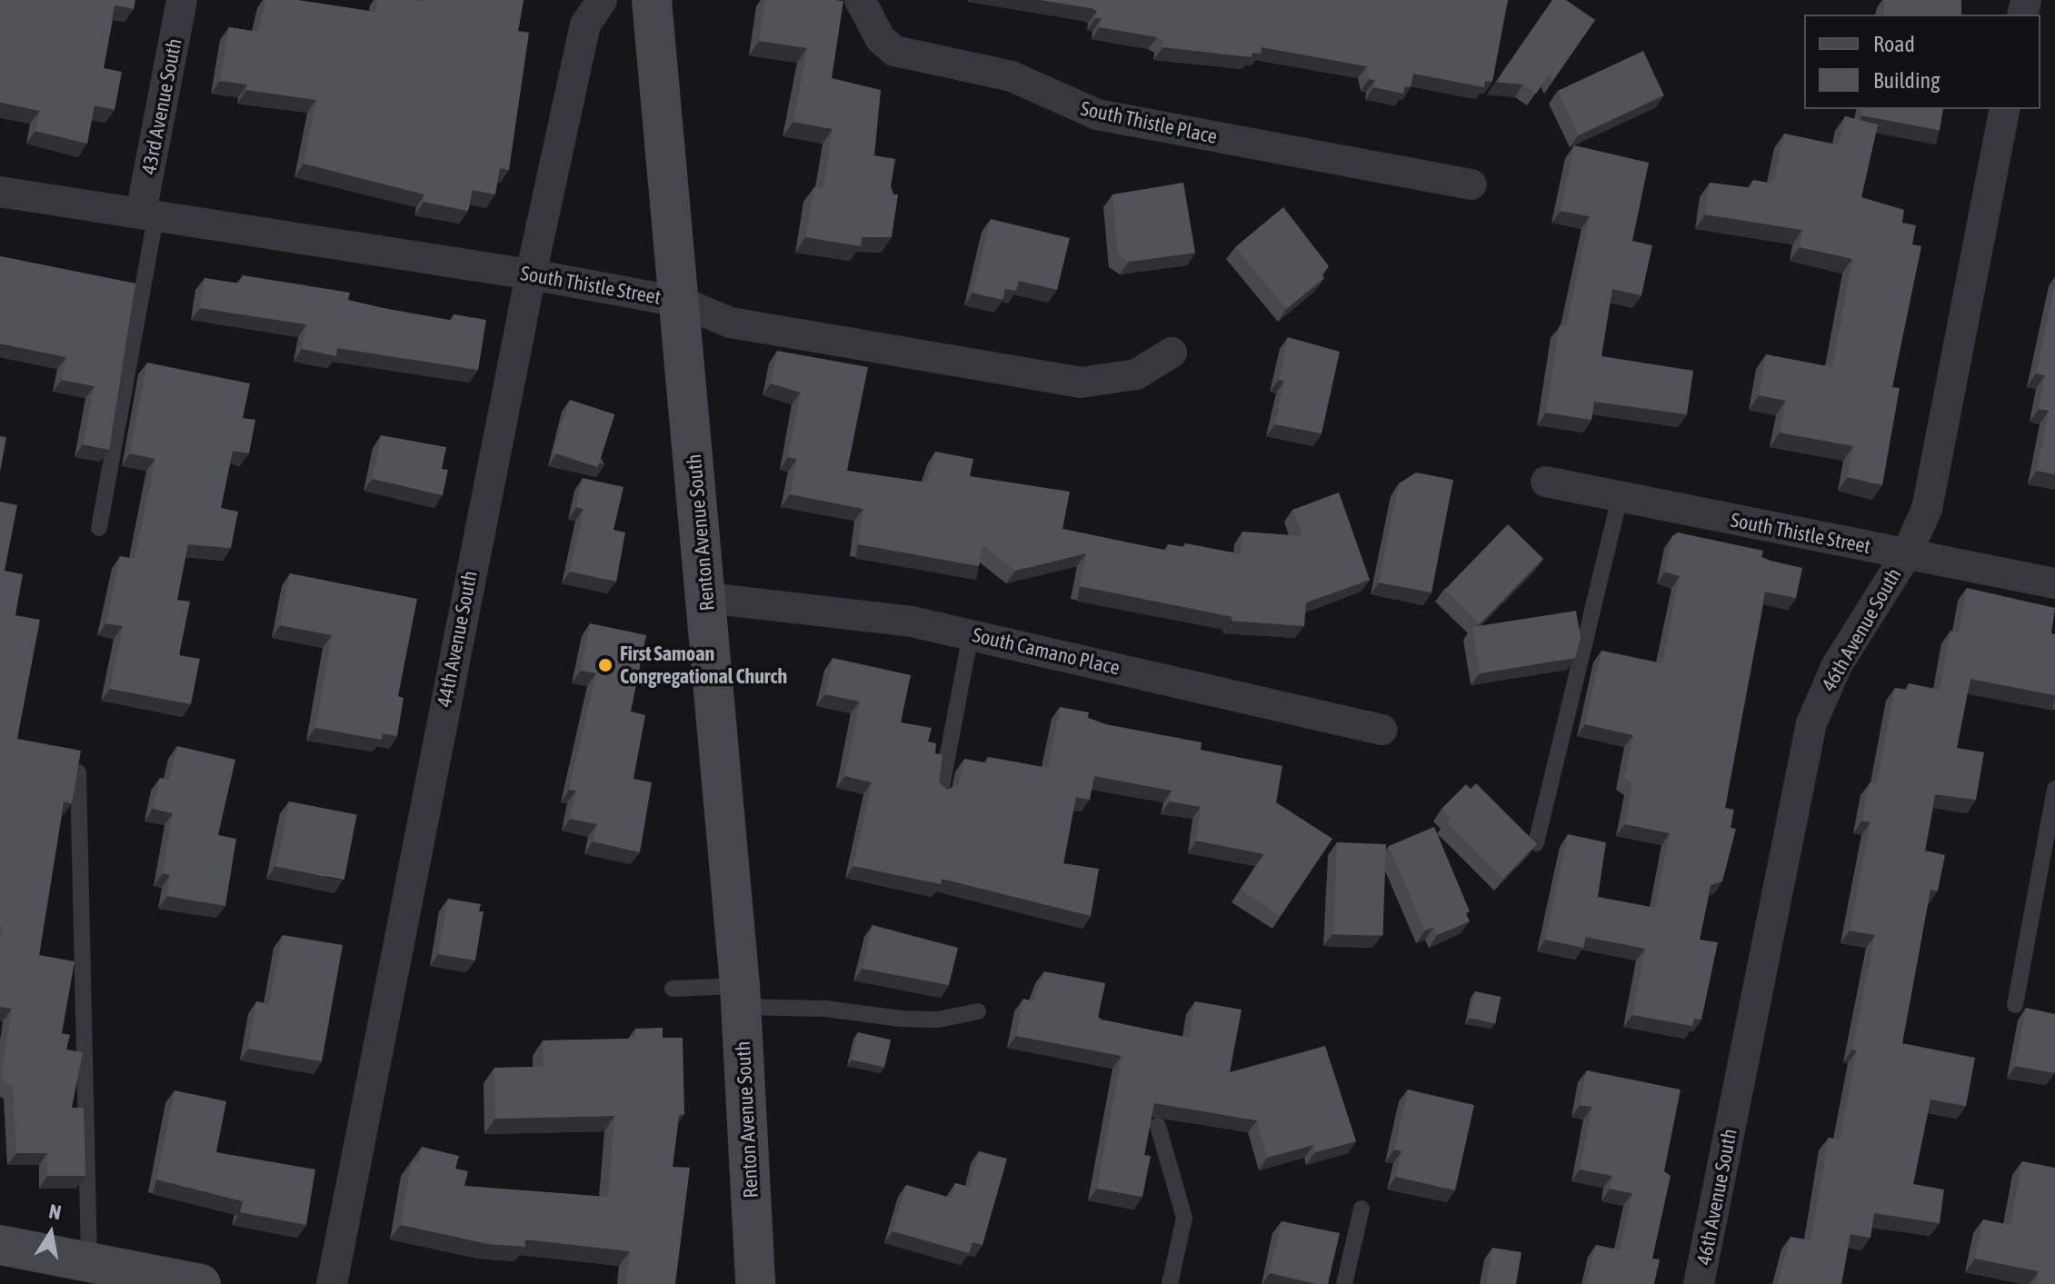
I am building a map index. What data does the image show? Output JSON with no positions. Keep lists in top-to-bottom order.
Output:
{
  "streets": {
    "main road": ["Renton Avenue South"],
    "street": [
      "43rd Avenue South",
      "South Thistle Place",
      "South Thistle Street",
      "46th Avenue South",
      "44th Avenue South",
      "South Camano Place"
    ]
  },
  "crossings": [
    ["43rd Avenue South", "South Thistle Street"],
    ["South Thistle Street", "Renton Avenue South"],
    ["South Thistle Street", "46th Avenue South"],
    ["South Thistle Street", "44th Avenue South"],
    ["Renton Avenue South", "South Camano Place"]
  ],
  "places": ["First Samoan Congregational Church"],
  "legend": ["Road", "Building"],
  "north": "top"
}
